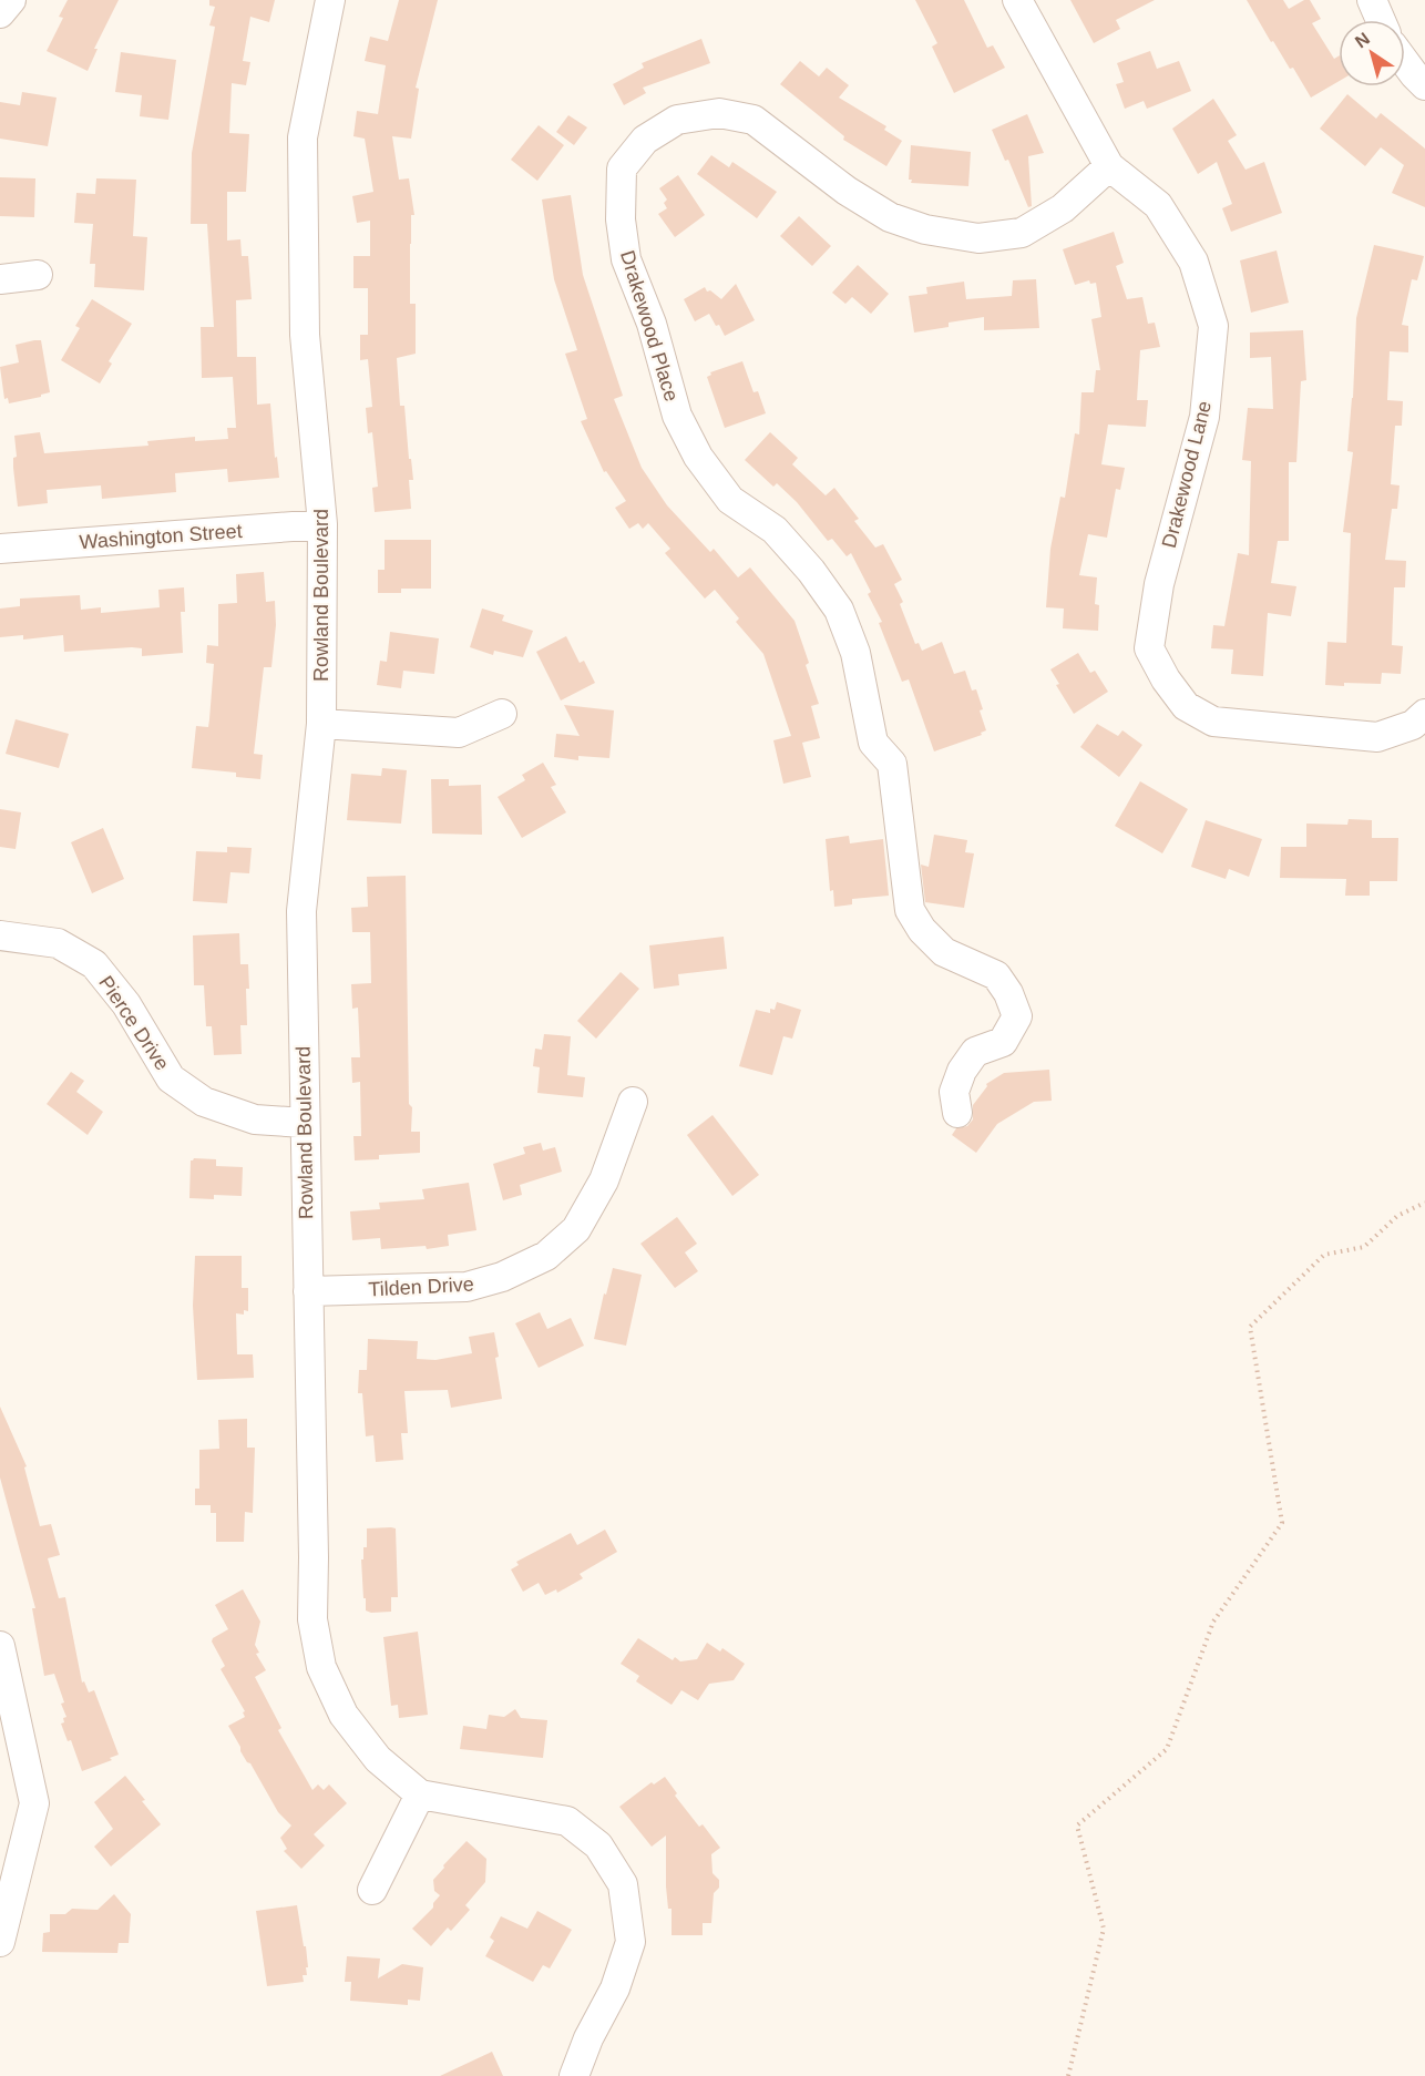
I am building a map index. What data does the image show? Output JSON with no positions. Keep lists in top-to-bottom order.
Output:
{
  "streets": {
    "street": [
      "Drakewood Place",
      "Drakewood Lane",
      "Washington Street",
      "Rowland Boulevard",
      "Pierce Drive",
      "Tilden Drive"
    ]
  },
  "crossings": [
    ["Drakewood Place", "Drakewood Lane"],
    ["Washington Street", "Rowland Boulevard"],
    ["Rowland Boulevard", "Pierce Drive"],
    ["Rowland Boulevard", "Tilden Drive"]
  ],
  "north": "top left"
}
